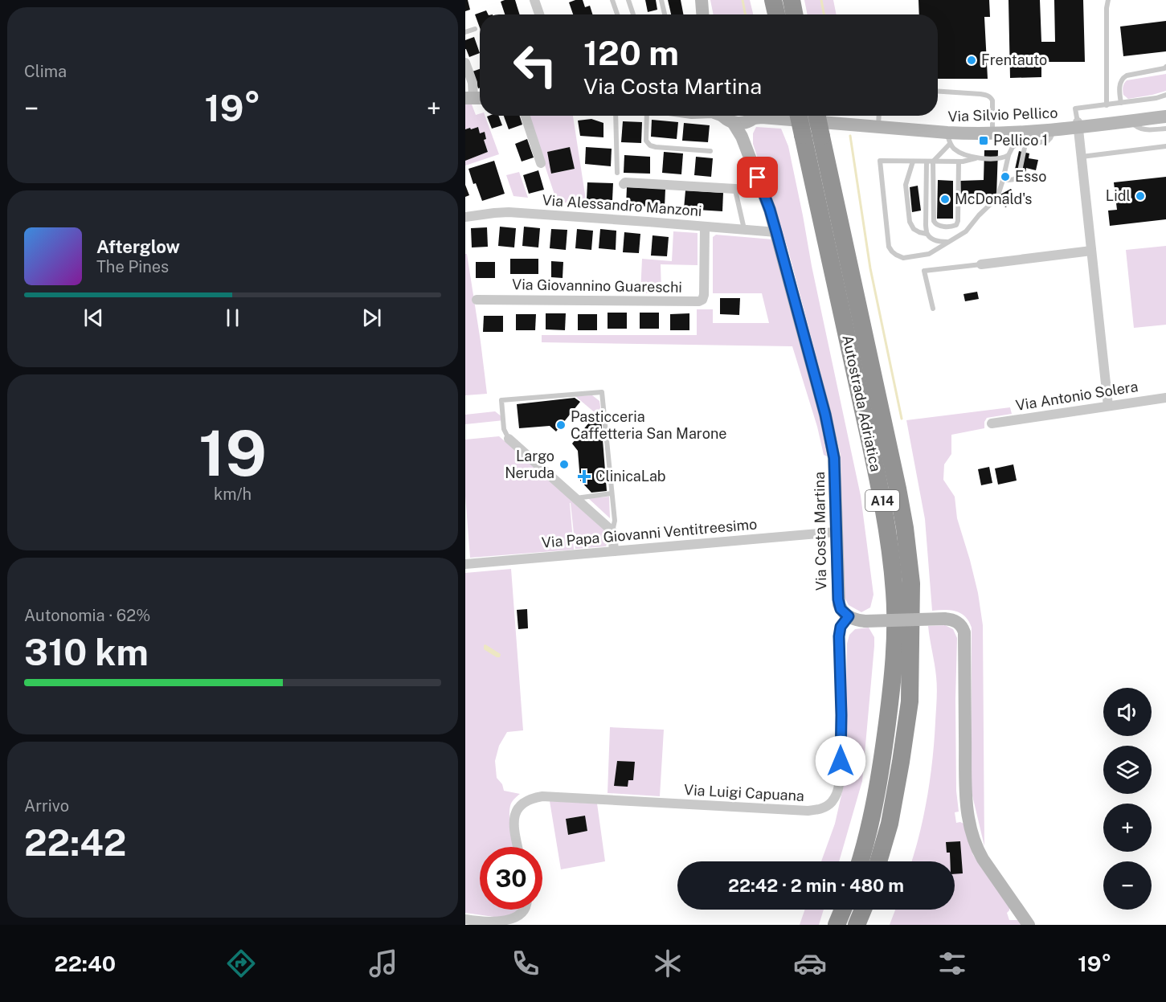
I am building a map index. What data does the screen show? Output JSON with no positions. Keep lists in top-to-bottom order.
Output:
{
  "streets": {
    "highway": ["Autostrada Adriatica", "A14"],
    "main road": ["Via Silvio Pellico", "Via Costa Martina"],
    "street": [
      "Via Alessandro Manzoni",
      "Via Giovannino Guareschi",
      "Via Antonio Solera",
      "Via Papa Giovanni Ventitreesimo",
      "Via Luigi Capuana"
    ]
  },
  "crossings": [
    ["Via Silvio Pellico", "Via Costa Martina"],
    ["Via Alessandro Manzoni", "Via Giovannino Guareschi"],
    ["Via Alessandro Manzoni", "Via Costa Martina"],
    ["Via Costa Martina", "Via Papa Giovanni Ventitreesimo"],
    ["Via Costa Martina", "Via Luigi Capuana"]
  ],
  "places": {
    "other": [
      "Frentauto",
      "Esso",
      "Lidl",
      "McDonald's",
      "Pasticceria Caffetteria San Marone",
      "Largo Neruda"
    ],
    "transit": ["Pellico 1"],
    "health": ["ClinicaLab"]
  },
  "page": {
    "tile": [
      "Clima",
      ["19", "km/h"],
      ["Autonomia · 62%", "310 km"],
      ["Arrivo", "22:42"]
    ],
    "turn": ["120 m", "Via Costa Martina"],
    "heat": ["−", "19°", "+"],
    "song": ["Afterglow", "The Pines"],
    "map_buttons": ["+", "−"],
    "limit": "30",
    "trip": "22:42 · 2 min · 480 m",
    "tabs": ["22:40", "19°"]
  }
}
